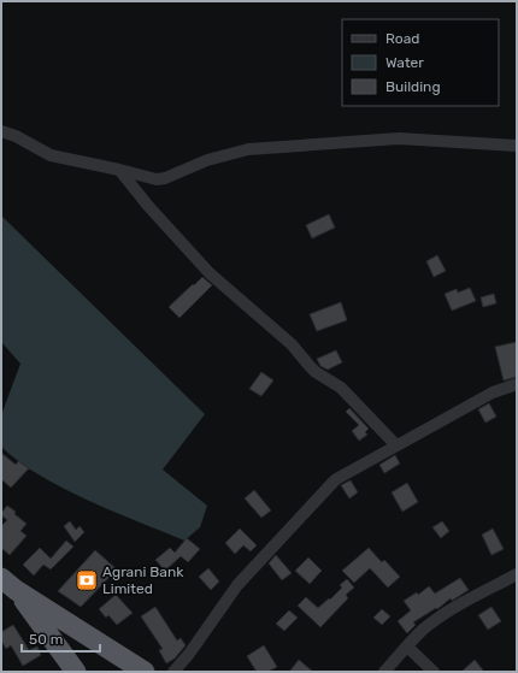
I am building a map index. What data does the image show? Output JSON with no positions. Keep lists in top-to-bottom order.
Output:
{
  "places": {
    "bank": ["Agrani Bank Limited"]
  },
  "legend": ["Road", "Water", "Building"],
  "scale_bar": "50 m"
}
